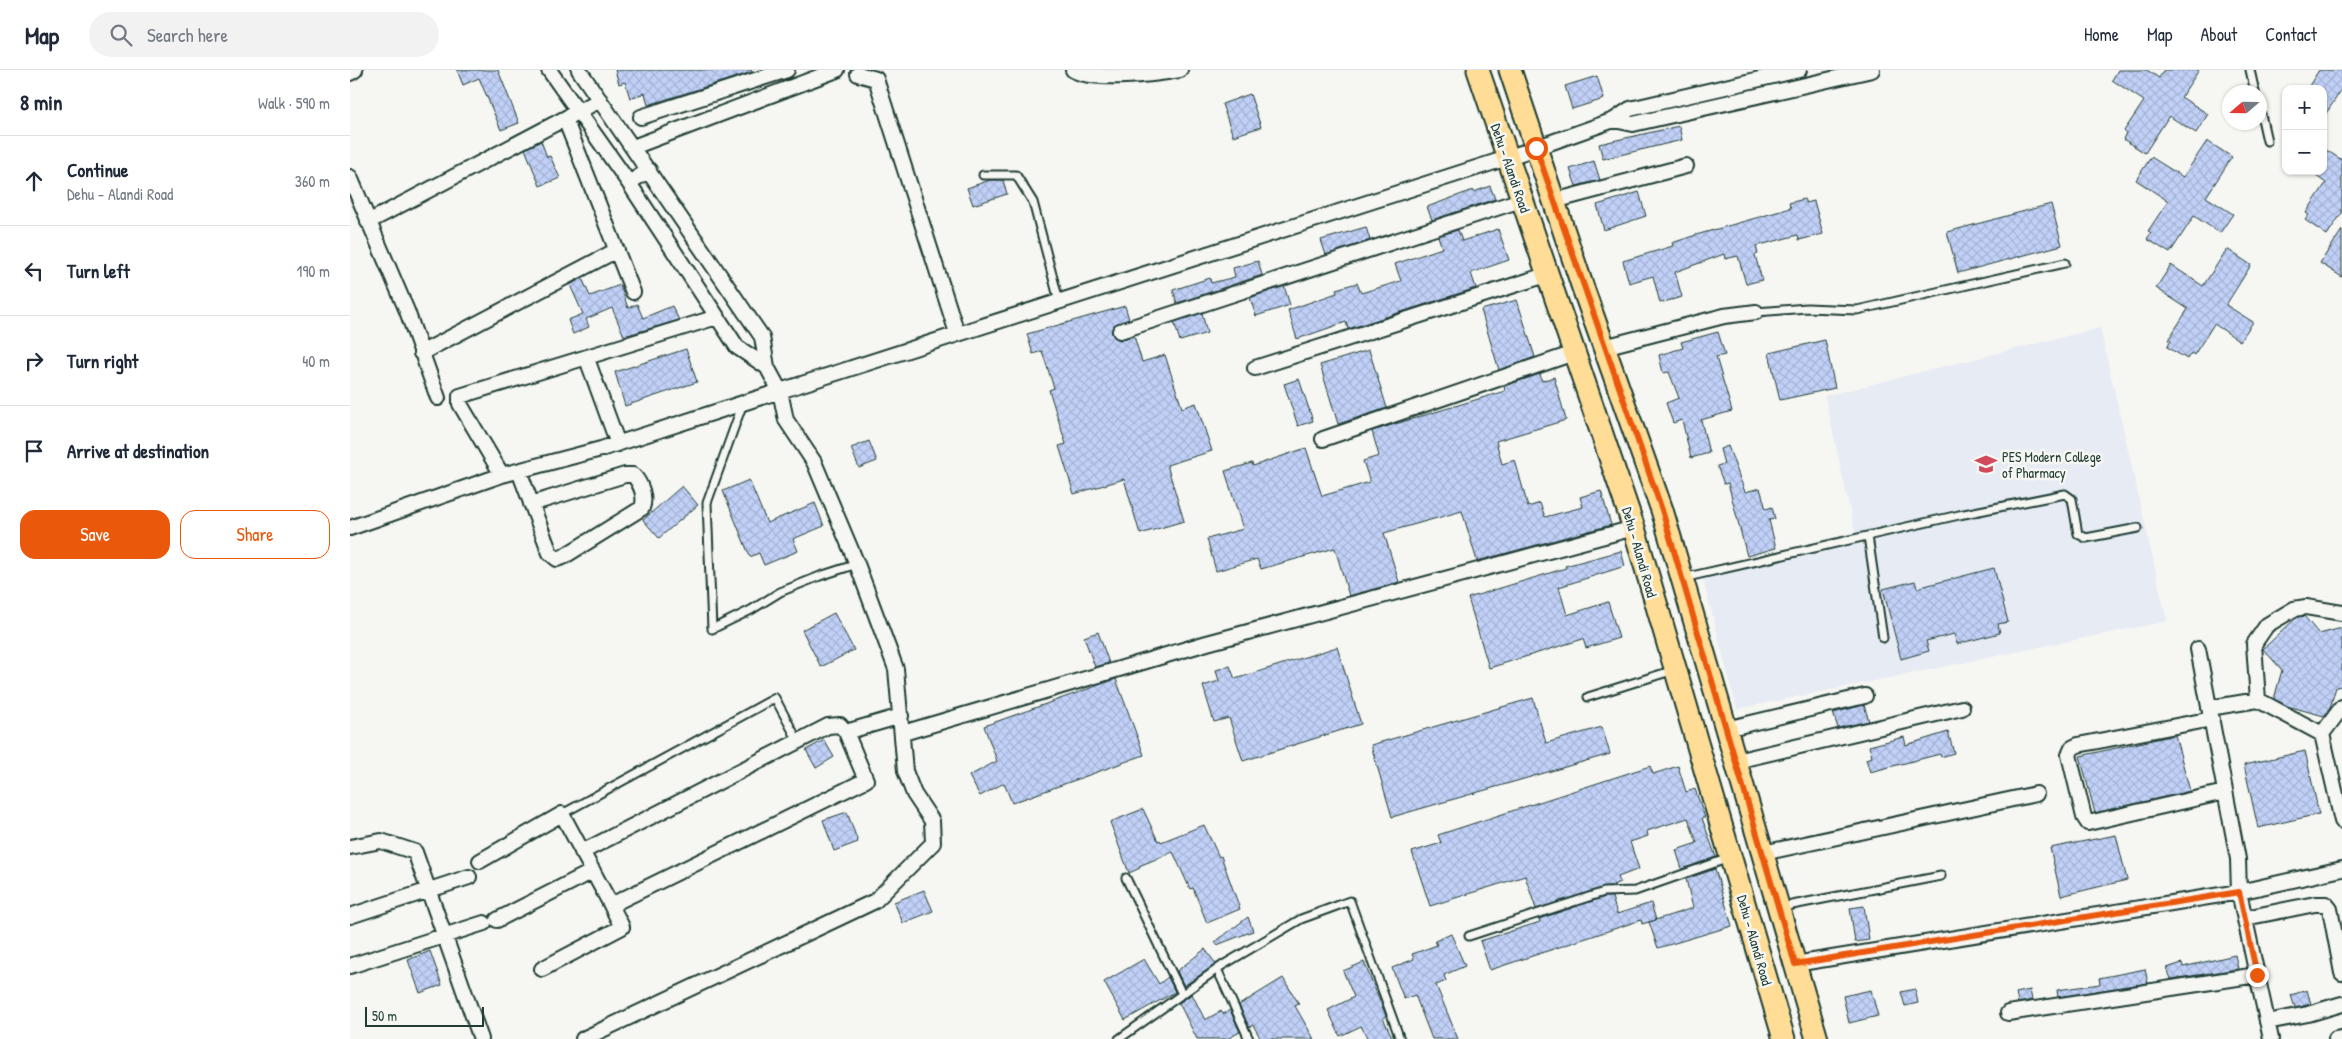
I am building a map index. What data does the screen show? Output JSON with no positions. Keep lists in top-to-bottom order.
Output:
{
  "streets": {
    "main road": ["Dehu - Alandi Road"]
  },
  "places": {
    "school or university": ["PES Modern College of Pharmacy"]
  },
  "scale_bar": "50 m",
  "north": "left",
  "page": {
    "header": "Map",
    "search": "Search here",
    "nav": [
      "Home",
      "Map",
      "About",
      "Contact"
    ],
    "heading": ["8 min", "Walk · 590 m"],
    "map_buttons": ["+", "−"],
    "list": [
      ["Continue", "Dehu - Alandi Road", "360 m"],
      ["Turn left", "190 m"],
      ["Turn right", "40 m"],
      "Arrive at destination"
    ],
    "buttons": ["Save", "Share"],
    "scale": "50 m"
  }
}
